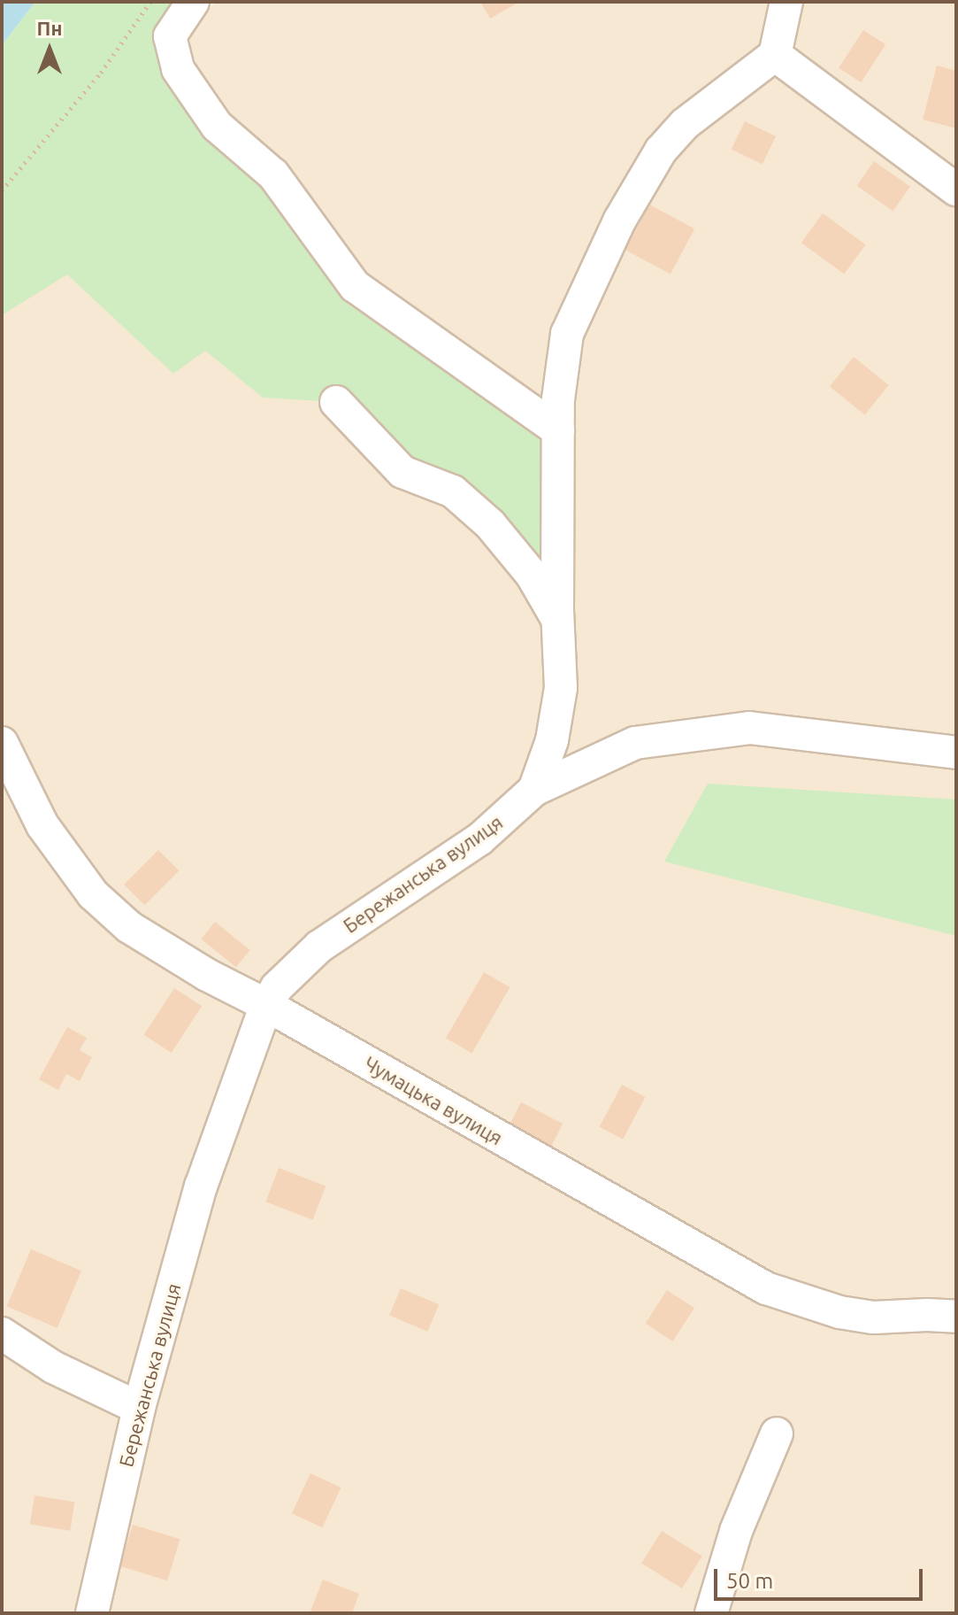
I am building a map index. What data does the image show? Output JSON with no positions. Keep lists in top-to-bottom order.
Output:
{
  "streets": {
    "street": ["Бережанська вулиця", "Чумацька вулиця"]
  },
  "crossings": [
    ["Бережанська вулиця", "Чумацька вулиця"]
  ],
  "scale_bar": "50 m",
  "north": "top"
}
